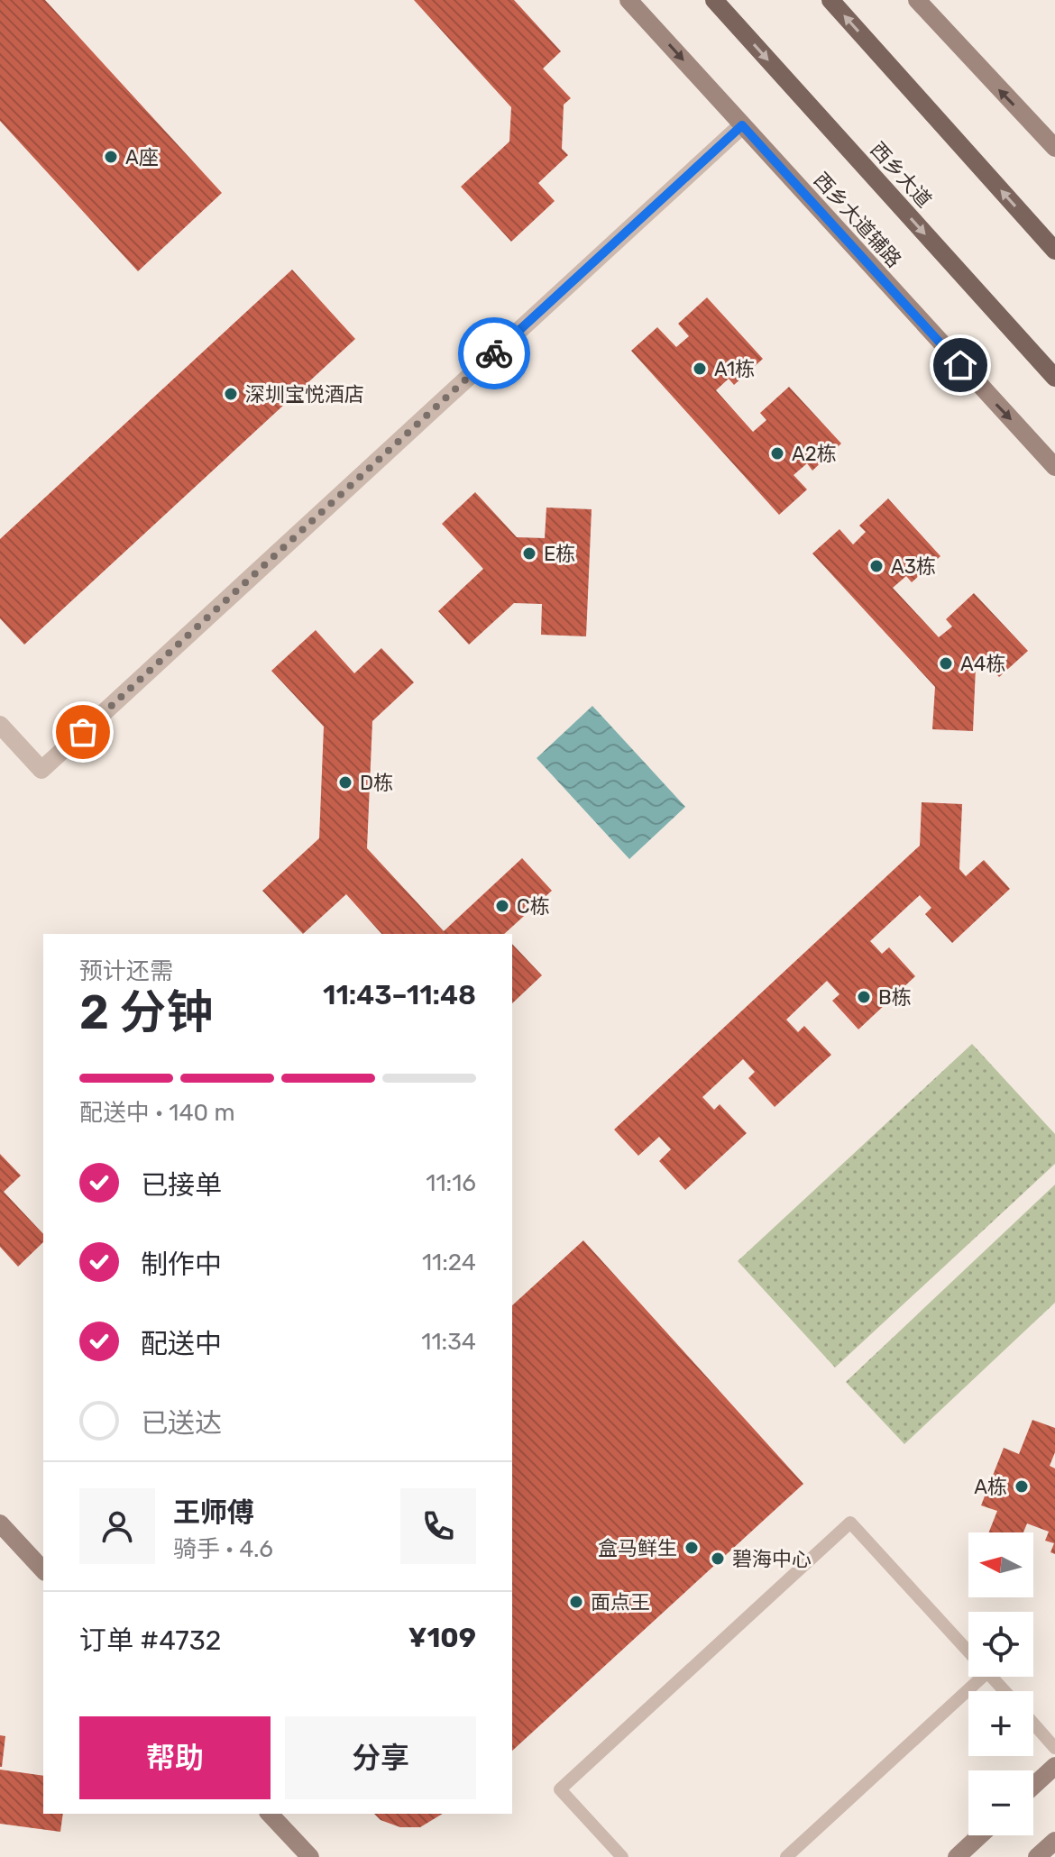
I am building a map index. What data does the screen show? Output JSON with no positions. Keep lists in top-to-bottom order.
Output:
{
  "streets": {
    "main road": ["西乡大道"],
    "street": ["西乡大道辅路"]
  },
  "one_way": ["西乡大道辅路"],
  "places": [
    "A座",
    "A1栋",
    "深圳宝悦酒店",
    "A2栋",
    "E栋",
    "A3栋",
    "A4栋",
    "D栋",
    "C栋",
    "B栋",
    "A栋",
    "盒马鲜生",
    "碧海中心",
    "面点王"
  ],
  "north": "left",
  "page": {
    "heading": ["2 分钟", "预计还需", "11:43–11:48"],
    "panel": [
      "王师傅",
      "骑手 · 4.6",
      "订单 #4732",
      "¥109"
    ],
    "bar": "配送中 · 140 m",
    "list": [
      ["已接单", "11:16"],
      ["制作中", "11:24"],
      ["配送中", "11:34"],
      "已送达"
    ],
    "map_buttons": ["+", "−"],
    "buttons": ["帮助", "分享"]
  }
}
